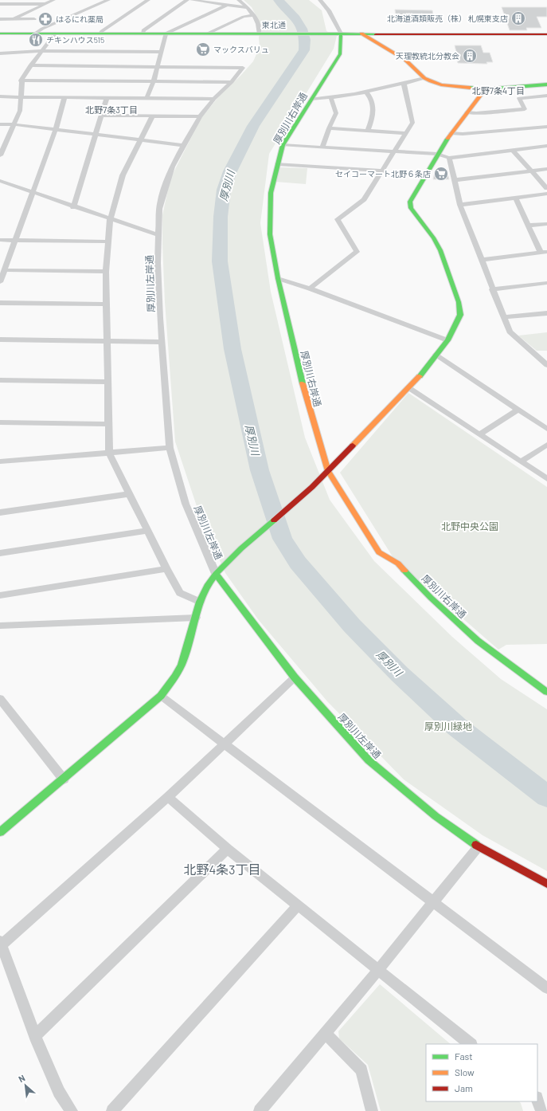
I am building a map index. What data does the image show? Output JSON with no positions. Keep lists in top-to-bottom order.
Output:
{
  "streets": {
    "street": ["東北通", "厚別川右岸通", "厚別川左岸通"]
  },
  "crossings": [
    ["東北通", "厚別川右岸通"]
  ],
  "districts": ["北野7条4丁目", "北野7条3丁目", "北野4条3丁目"],
  "water": ["厚別川"],
  "parks": ["北野中央公園", "厚別川緑地"],
  "places": {
    "building": ["北海道酒類販売（株） 札幌東支店", "天理教統北分教会"],
    "pharmacy": ["はるにれ薬局"],
    "restaurant": ["チキンハウス515"],
    "supermarket": ["マックスバリュ", "セイコーマート北野６条店"]
  },
  "legend": ["Fast", "Slow", "Jam"],
  "north": "top left"
}
